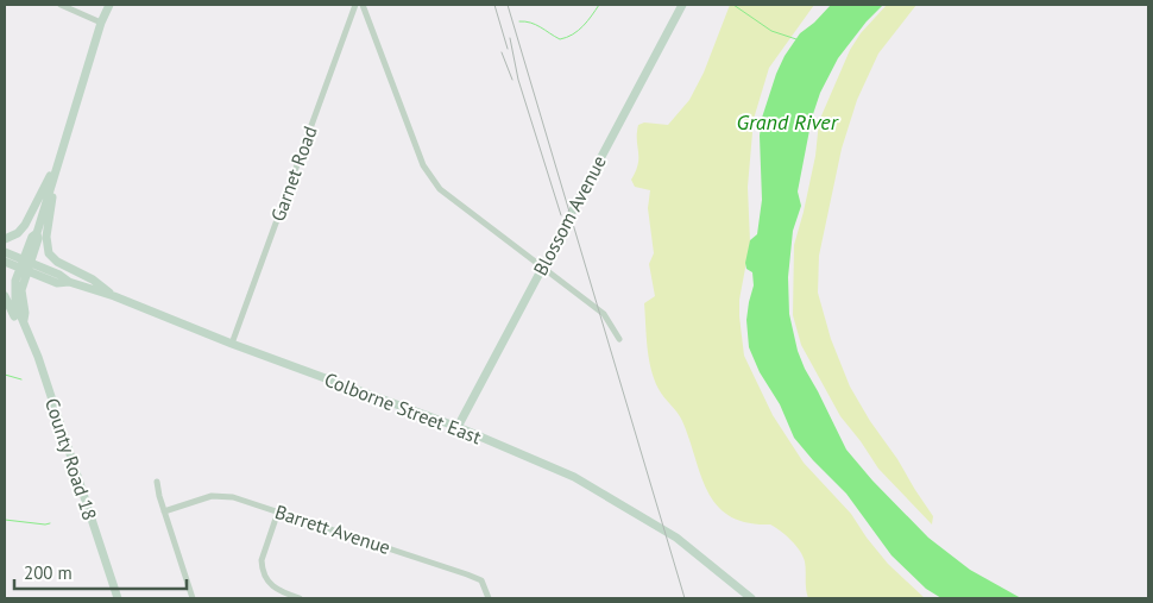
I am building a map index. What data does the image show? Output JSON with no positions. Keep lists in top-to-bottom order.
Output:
{
  "streets": {
    "main road": ["Blossom Avenue", "Colborne Street East", "County Road 18"],
    "street": ["Garnet Road", "Barrett Avenue"]
  },
  "crossings": [
    ["Garnet Road", "Colborne Street East"],
    ["Blossom Avenue", "Colborne Street East"],
    ["Colborne Street East", "County Road 18"]
  ],
  "water": ["Grand River"],
  "scale_bar": "200 m"
}
